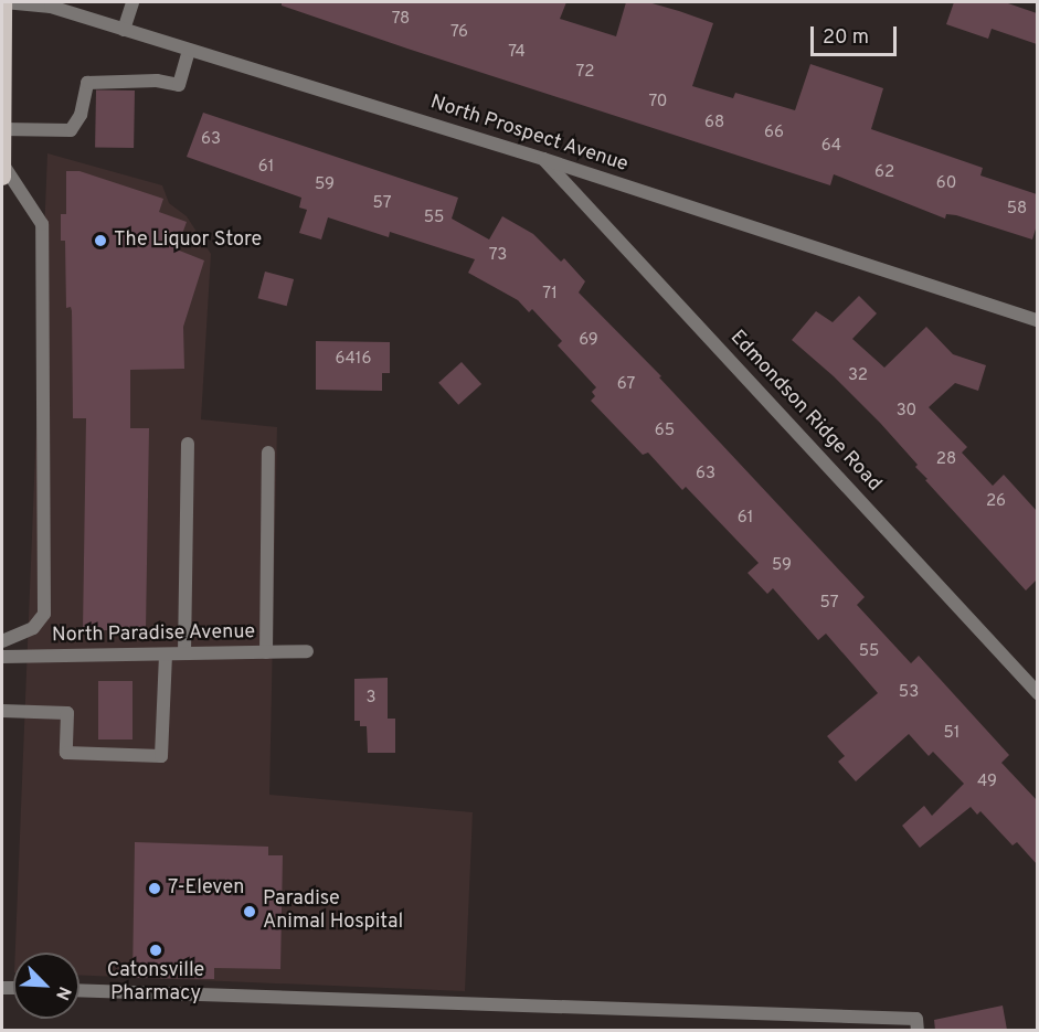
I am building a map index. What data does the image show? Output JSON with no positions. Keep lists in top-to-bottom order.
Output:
{
  "streets": {
    "street": ["North Prospect Avenue", "Edmondson Ridge Road", "North Paradise Avenue"]
  },
  "crossings": [
    ["North Prospect Avenue", "Edmondson Ridge Road"]
  ],
  "places": [
    "The Liquor Store",
    "7-Eleven",
    "Paradise Animal Hospital",
    "Catonsville Pharmacy"
  ],
  "house_numbers": [
    "78",
    "76",
    "74",
    "72",
    "70",
    "68",
    "66",
    "63",
    "64",
    "61",
    "62",
    "60",
    "59",
    "57",
    "58",
    "55",
    "73",
    "71",
    "69",
    "6416",
    "32",
    "67",
    "30",
    "65",
    "28",
    "63",
    "26",
    "61",
    "59",
    "57",
    "55",
    "53",
    "3",
    "51",
    "49"
  ],
  "scale_bar": "20 m",
  "north": "bottom right"
}
